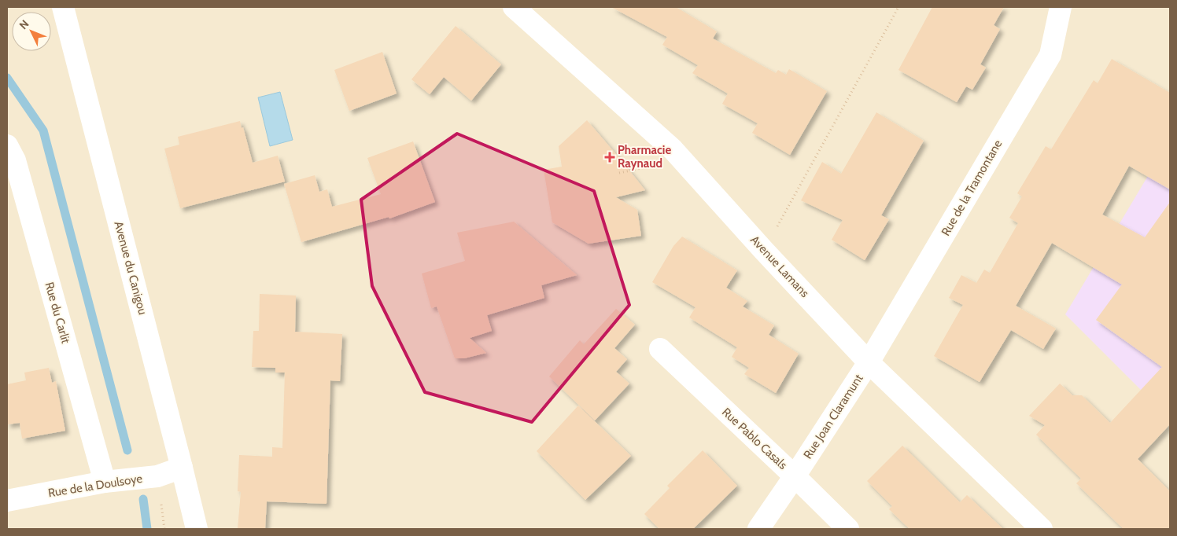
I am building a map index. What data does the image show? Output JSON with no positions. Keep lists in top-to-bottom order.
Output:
{
  "streets": {
    "street": [
      "Rue de la Tramontane",
      "Avenue Lamans",
      "Avenue du Canigou",
      "Rue du Carlit",
      "Rue Joan Claramunt",
      "Rue Pablo Casals",
      "Rue de la Doulsoye"
    ]
  },
  "crossings": [
    ["Rue de la Tramontane", "Avenue Lamans"],
    ["Rue de la Tramontane", "Rue Joan Claramunt"],
    ["Avenue Lamans", "Rue Joan Claramunt"],
    ["Avenue du Canigou", "Rue de la Doulsoye"],
    ["Rue du Carlit", "Rue de la Doulsoye"],
    ["Rue Joan Claramunt", "Rue Pablo Casals"]
  ],
  "places": {
    "health": ["Pharmacie Raynaud"]
  },
  "north": "top left"
}
